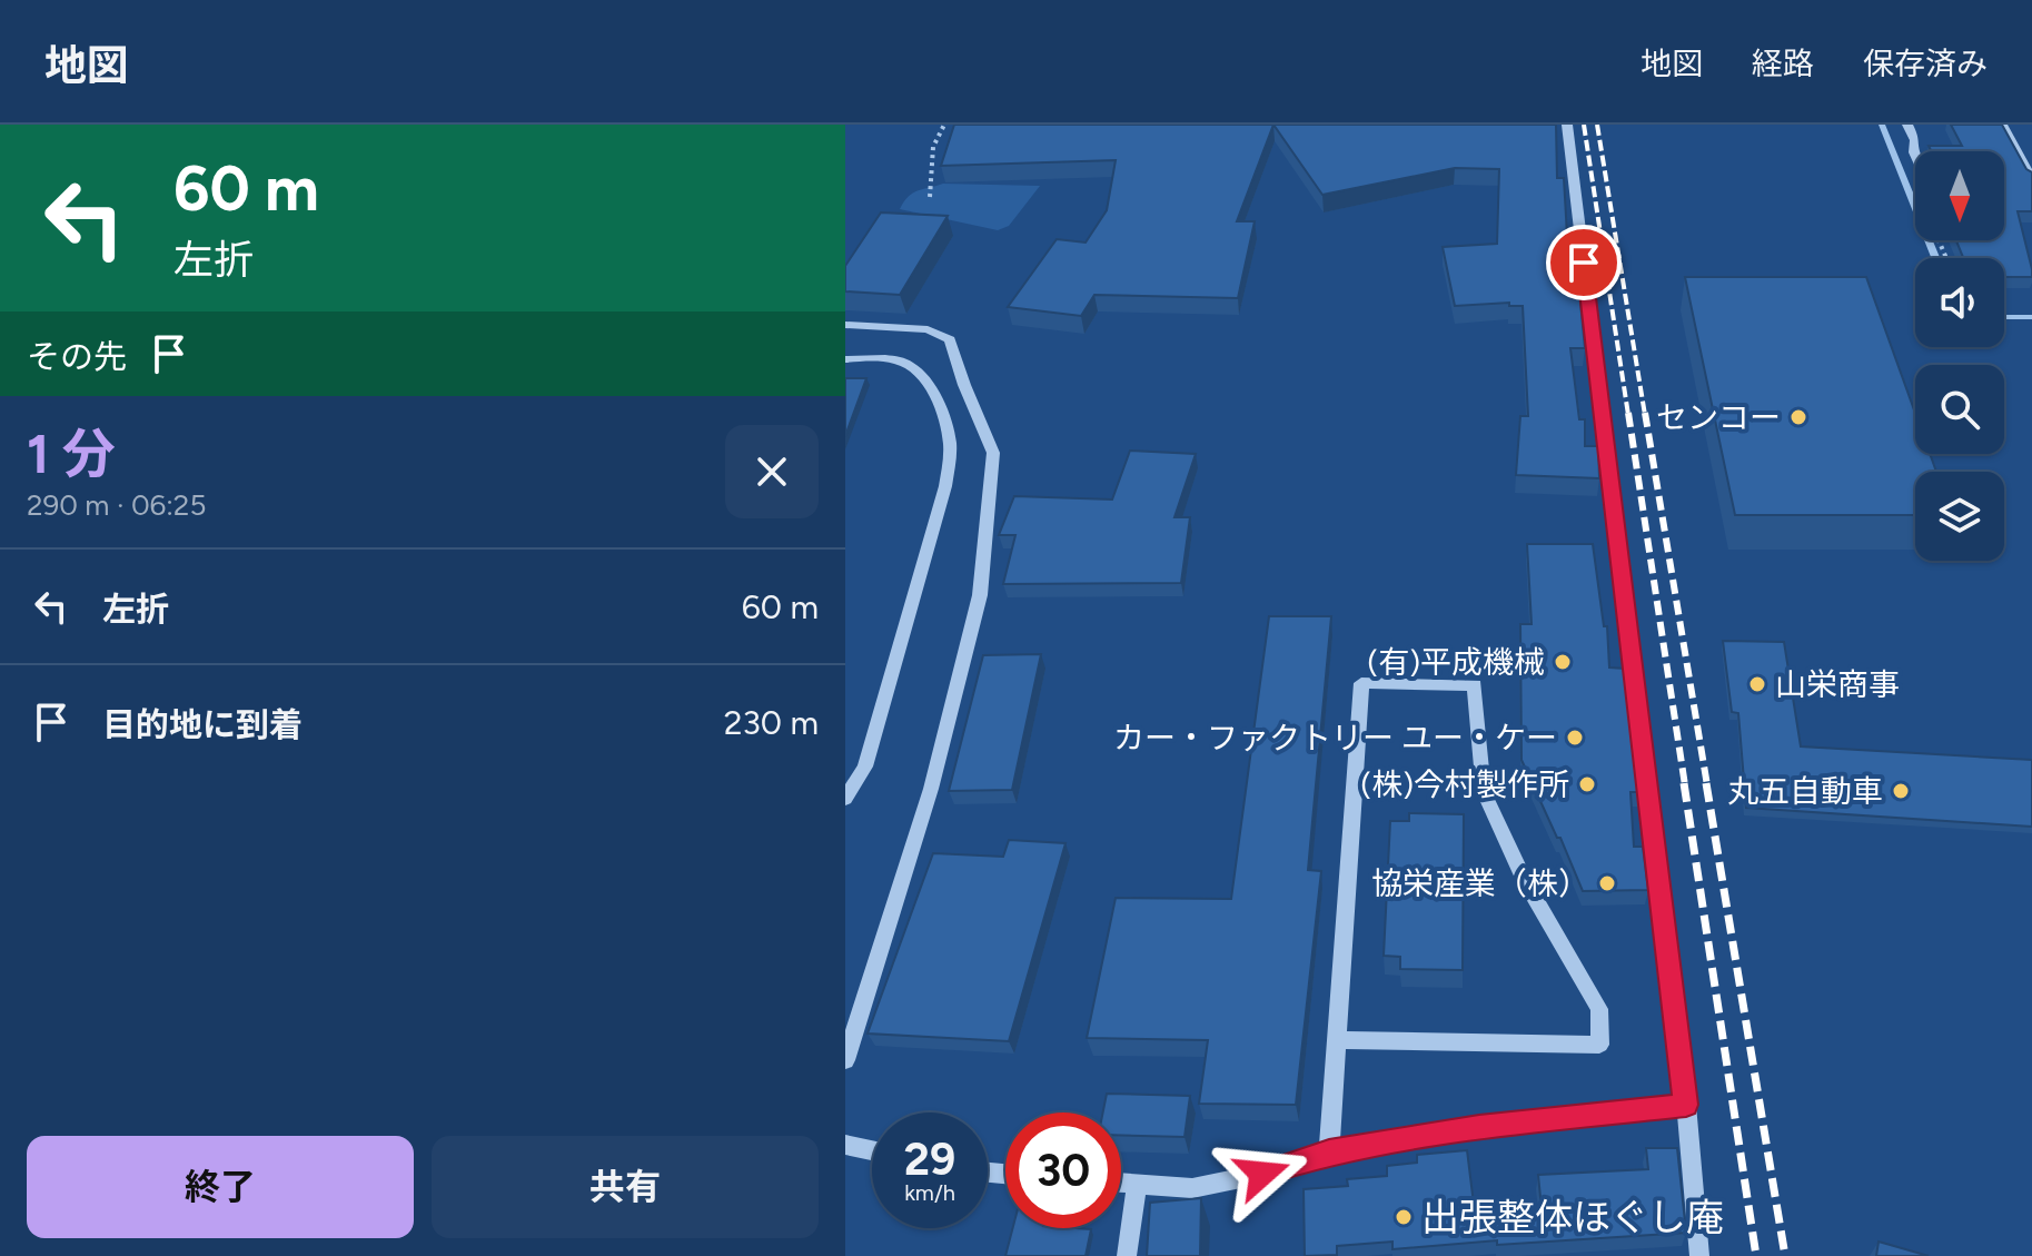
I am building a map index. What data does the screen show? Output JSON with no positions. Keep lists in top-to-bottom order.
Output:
{
  "places": [
    "センコー",
    "(有)平成機械",
    "山栄商事",
    "カー・ファクトリー ユー・ケー",
    "(株)今村製作所",
    "丸五自動車",
    "協栄産業（株）",
    "出張整体ほぐし庵"
  ],
  "north": "bottom",
  "page": {
    "header": "地図",
    "nav": ["地図", "経路", "保存済み"],
    "turn": ["60 m", "左折"],
    "then": "その先",
    "heading": ["1 分", "290 m · 06:25"],
    "list": [
      {
        "name": "左折",
        "value": "60 m"
      },
      {
        "name": "目的地に到着",
        "value": "230 m"
      }
    ],
    "speed": "29 km/h",
    "limit": "30",
    "buttons": ["終了", "共有"]
  }
}
